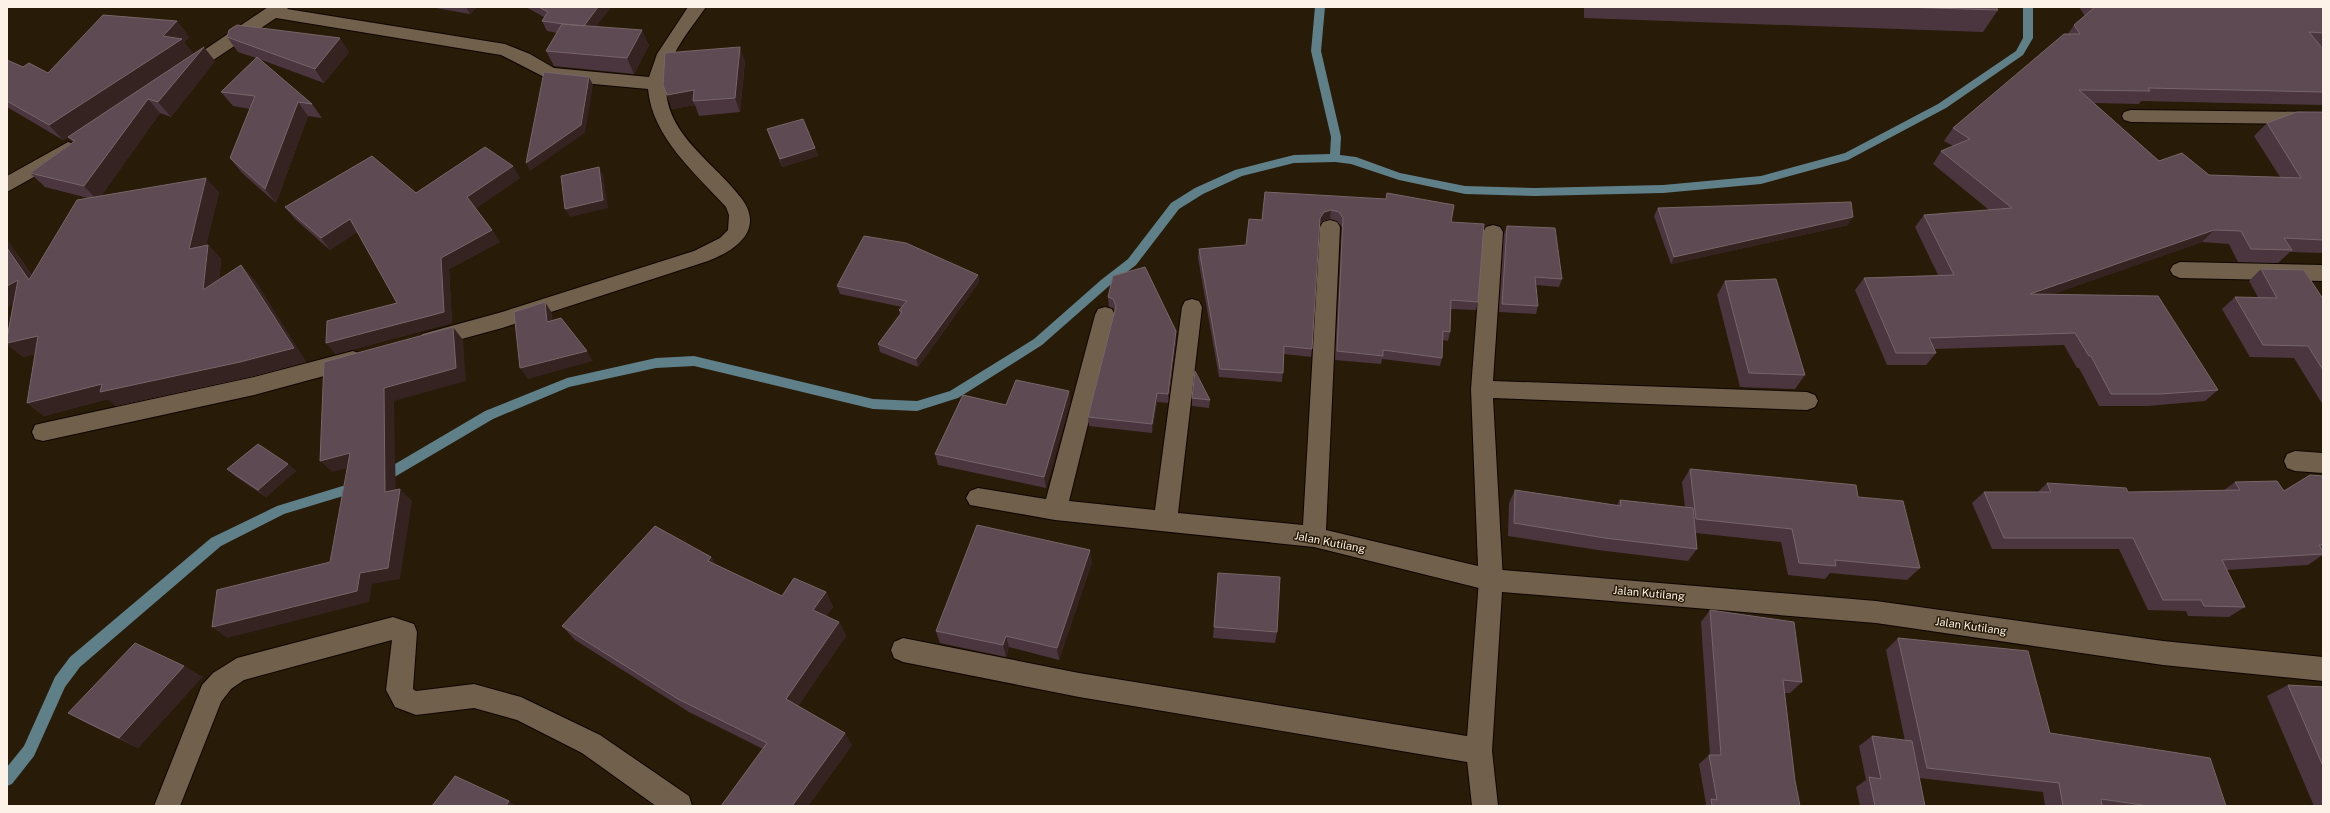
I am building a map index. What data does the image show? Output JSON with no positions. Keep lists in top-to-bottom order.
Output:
{
  "streets": {
    "street": ["Jalan Kutilang"]
  }
}
